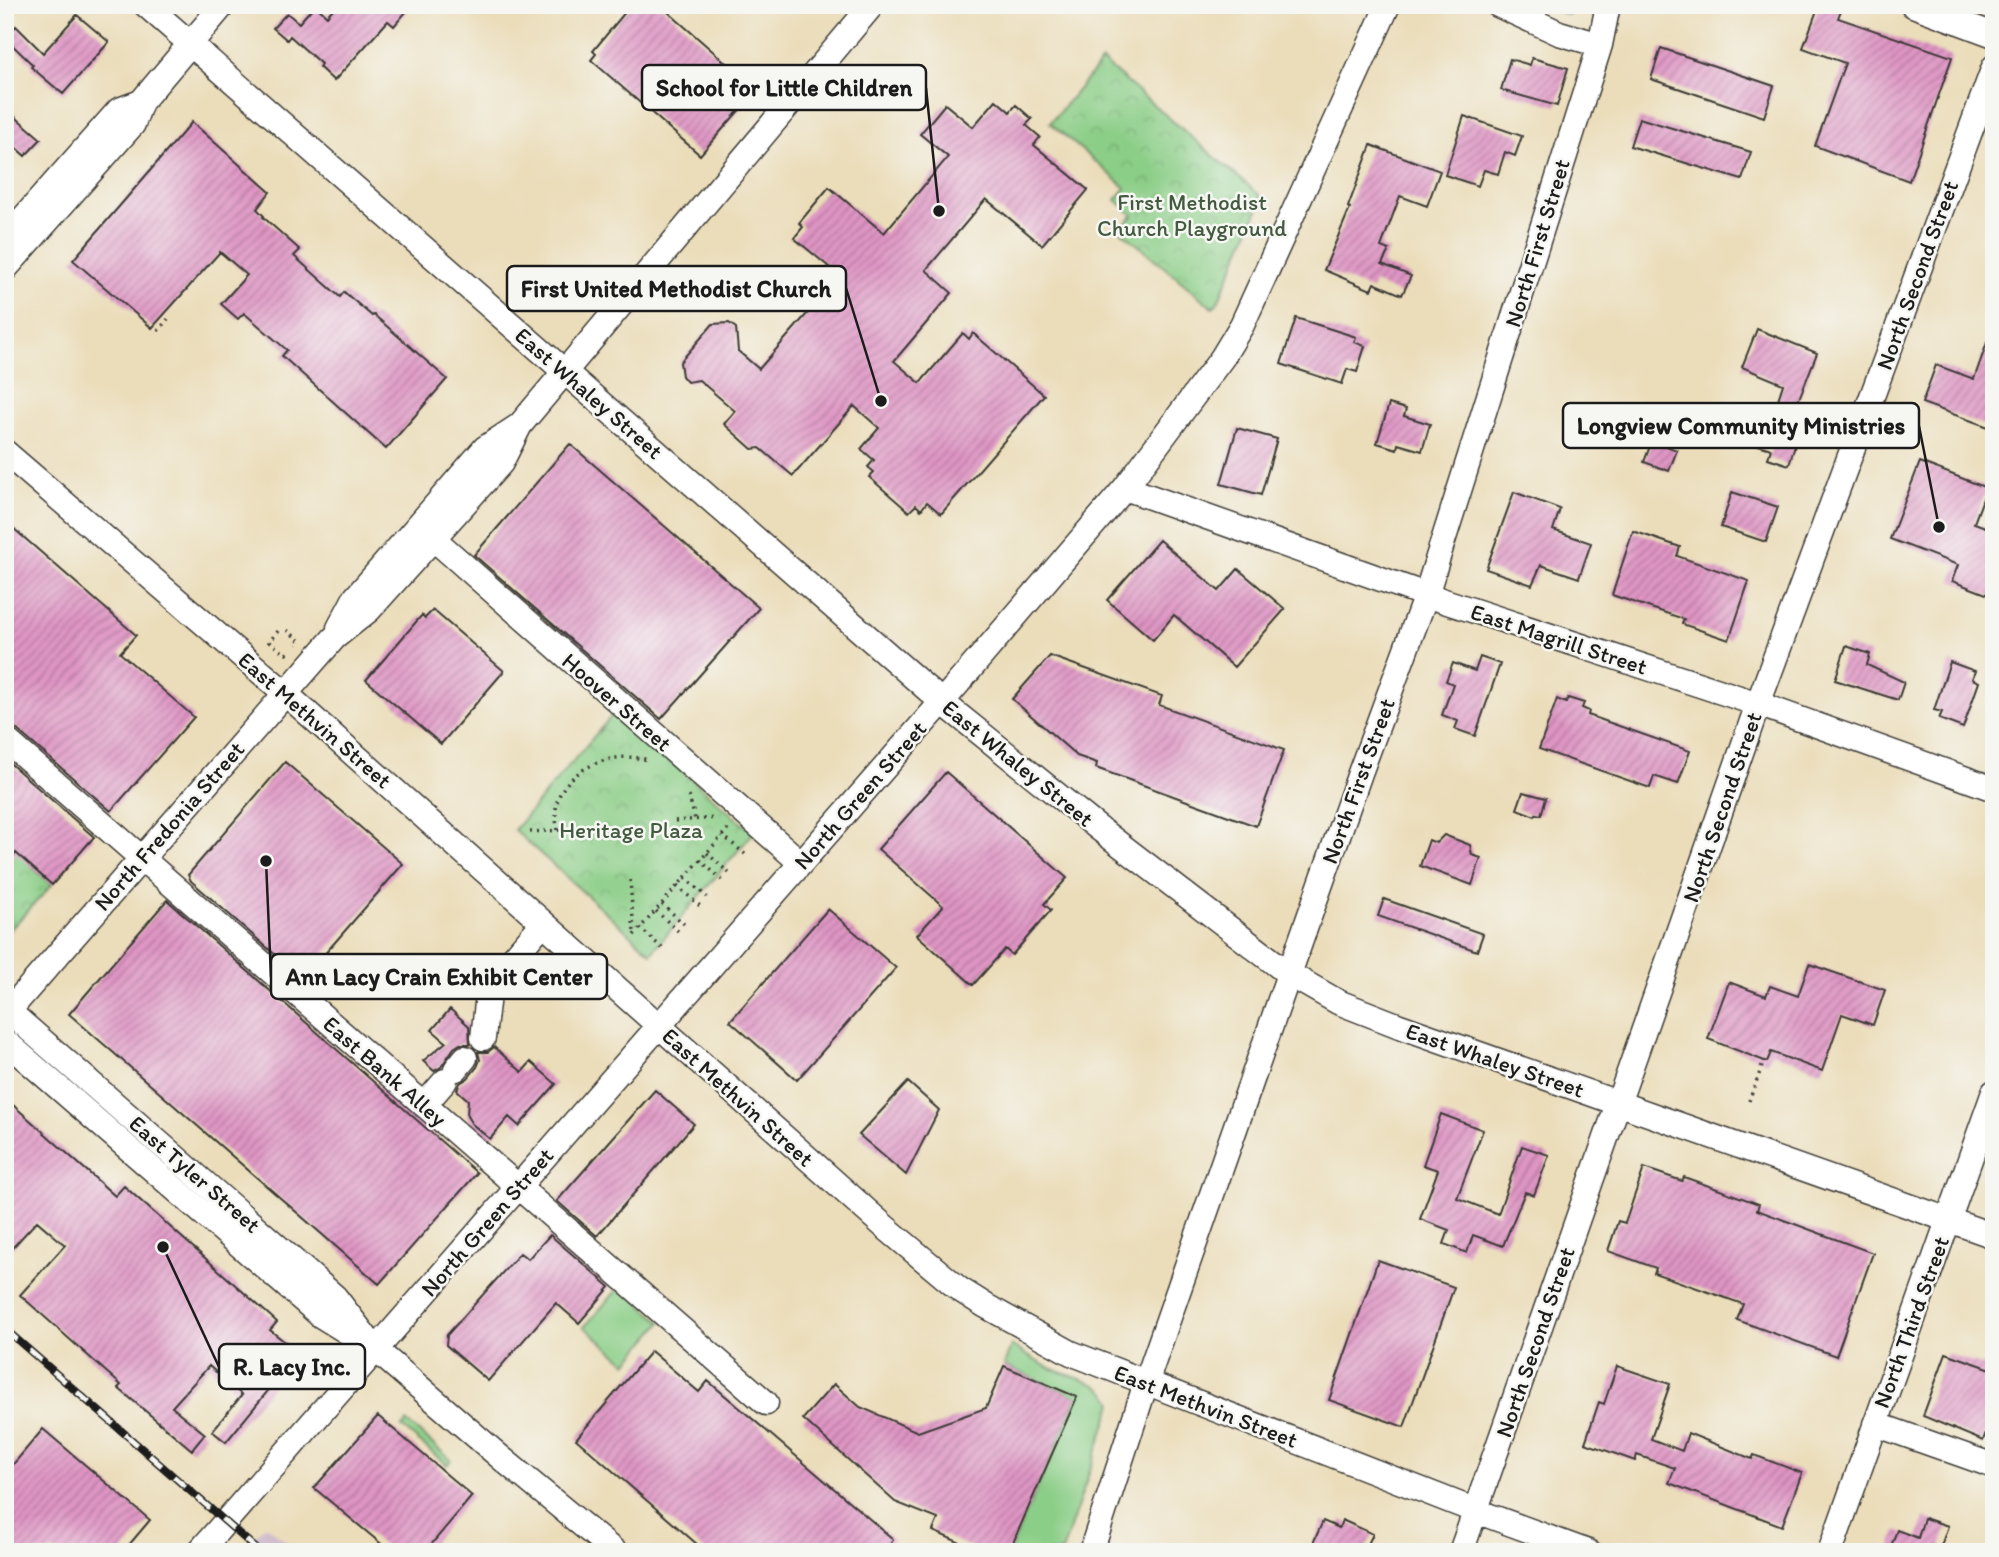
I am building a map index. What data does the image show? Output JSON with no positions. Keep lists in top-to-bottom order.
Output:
{
  "streets": {
    "street": [
      "North First Street",
      "North Second Street",
      "East Whaley Street",
      "East Magrill Street",
      "Hoover Street",
      "East Methvin Street",
      "North Green Street",
      "North Fredonia Street",
      "East Bank Alley",
      "East Tyler Street",
      "North Third Street"
    ]
  },
  "crossings": [
    ["North First Street", "East Whaley Street"],
    ["North First Street", "East Magrill Street"],
    ["North First Street", "East Methvin Street"],
    ["North Second Street", "East Whaley Street"],
    ["North Second Street", "East Magrill Street"],
    ["North Second Street", "East Methvin Street"],
    ["East Whaley Street", "North Green Street"],
    ["East Whaley Street", "North Fredonia Street"],
    ["East Whaley Street", "North Third Street"],
    ["East Magrill Street", "North Green Street"],
    ["Hoover Street", "North Green Street"],
    ["Hoover Street", "North Fredonia Street"],
    ["East Methvin Street", "North Green Street"],
    ["East Methvin Street", "North Fredonia Street"],
    ["North Green Street", "East Bank Alley"],
    ["North Green Street", "East Tyler Street"],
    ["North Fredonia Street", "East Bank Alley"],
    ["North Fredonia Street", "East Tyler Street"]
  ],
  "parks": ["First Methodist Church Playground", "Heritage Plaza"],
  "places": [
    "School for Little Children",
    "First United Methodist Church",
    "Longview Community Ministries",
    "Ann Lacy Crain Exhibit Center",
    "R. Lacy Inc."
  ]
}
